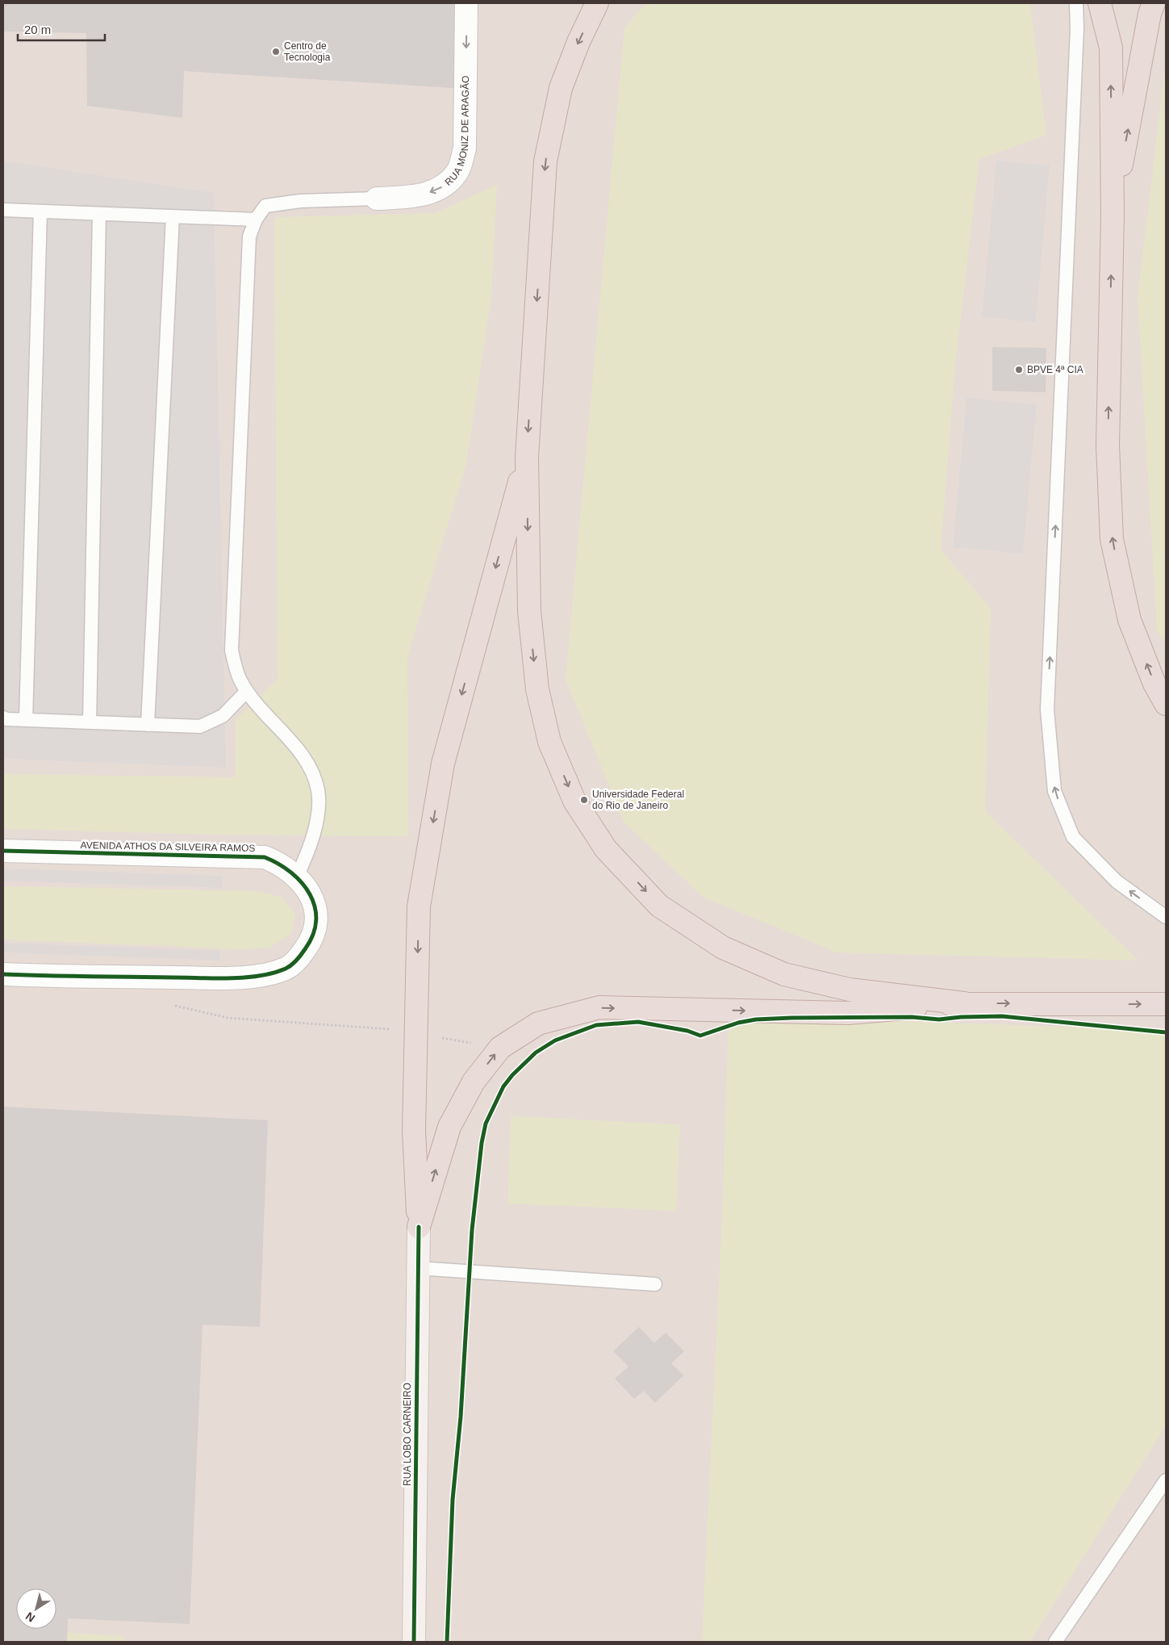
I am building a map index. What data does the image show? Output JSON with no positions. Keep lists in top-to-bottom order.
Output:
{
  "streets": {
    "street": ["RUA MONIZ DE ARAGÃO", "AVENIDA ATHOS DA SILVEIRA RAMOS", "RUA LOBO CARNEIRO"]
  },
  "one_way": ["RUA MONIZ DE ARAGÃO"],
  "places": ["Centro de Tecnologia", "BPVE 4ª CIA", "Universidade Federal do Rio de Janeiro"],
  "scale_bar": "20 m",
  "north": "bottom left"
}
